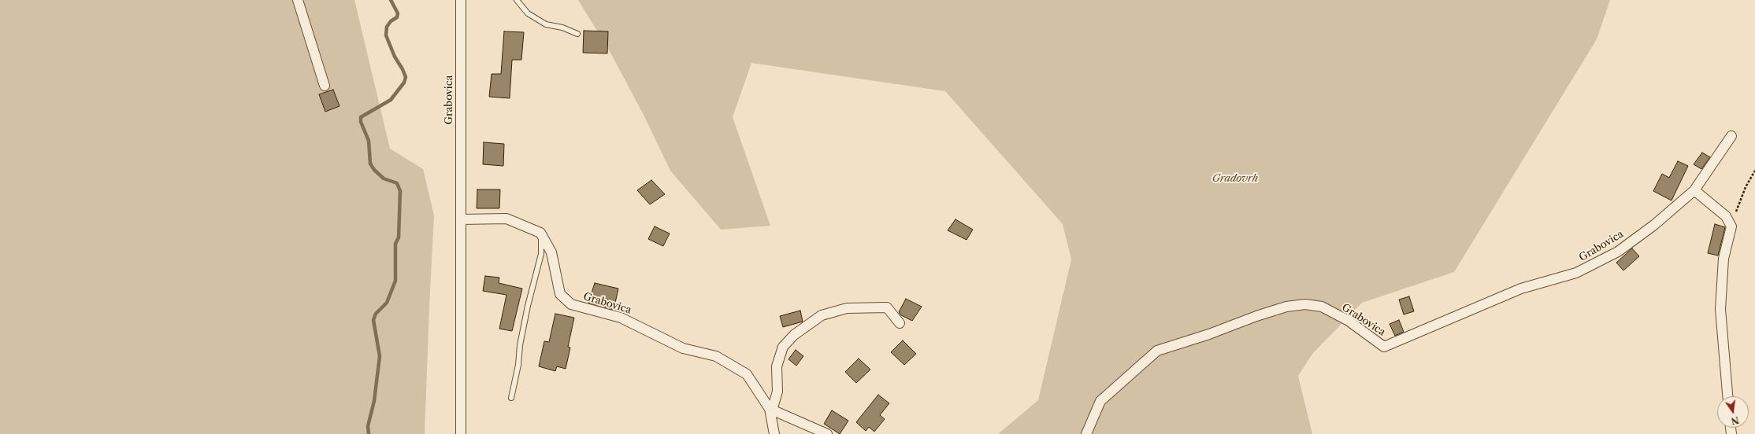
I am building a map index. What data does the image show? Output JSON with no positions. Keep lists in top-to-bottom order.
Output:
{
  "streets": {
    "street": ["Grabovica"]
  },
  "parks": ["Gradovrh"],
  "north": "bottom"
}
